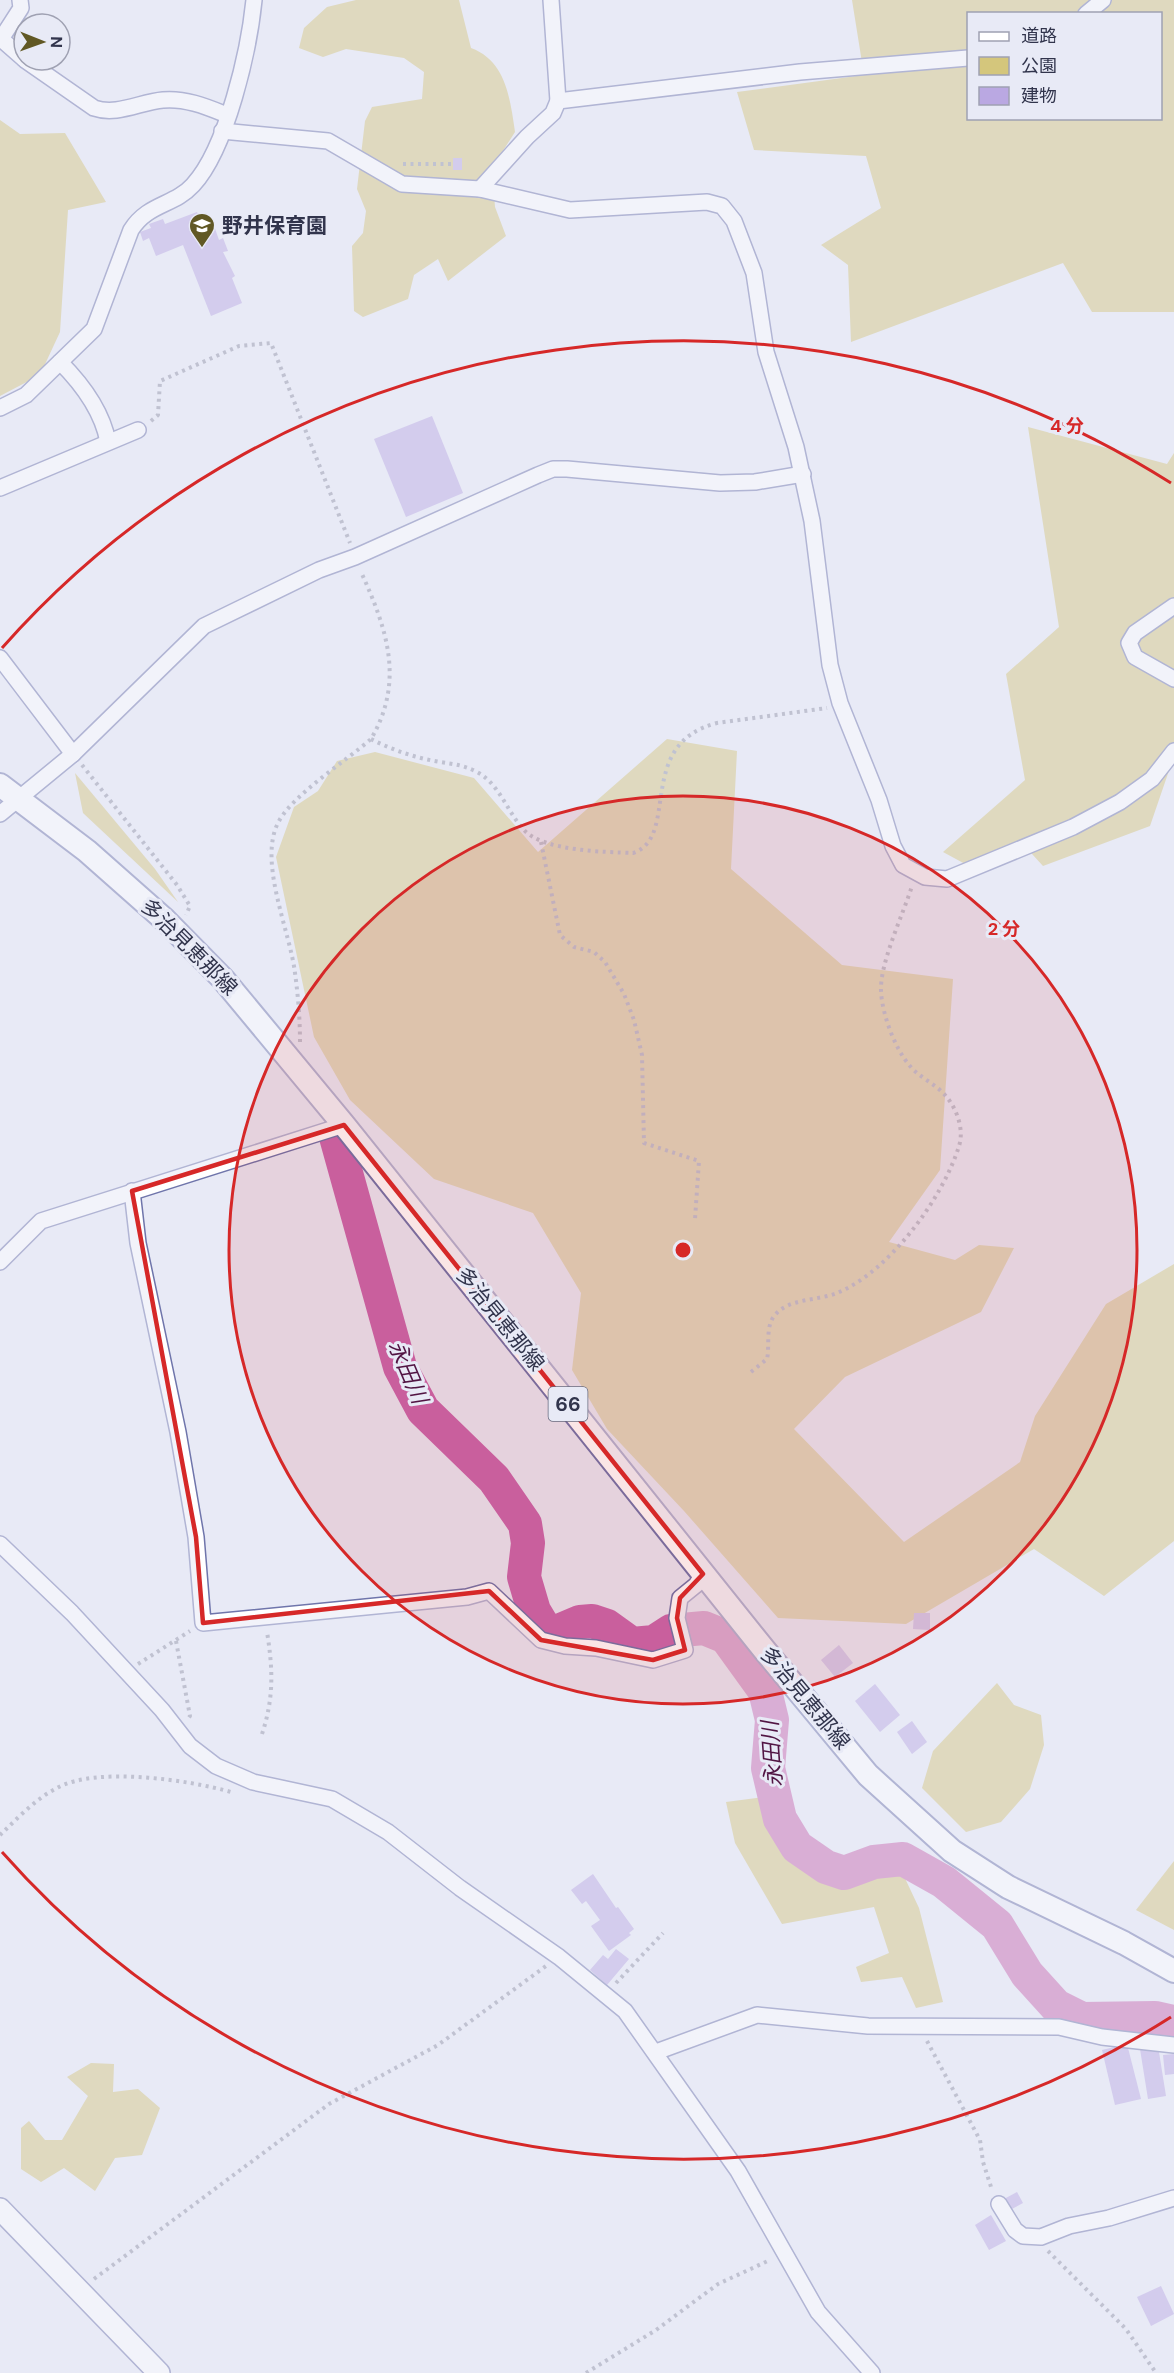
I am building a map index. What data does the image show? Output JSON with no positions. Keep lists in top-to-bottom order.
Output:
{
  "streets": {
    "main road": ["多治見恵那線", "66"]
  },
  "water": ["永田川"],
  "places": {
    "school or university": ["野井保育園"]
  },
  "legend": ["道路", "公園", "建物"],
  "north": "right",
  "rings": ["4 分", "2 分"]
}
